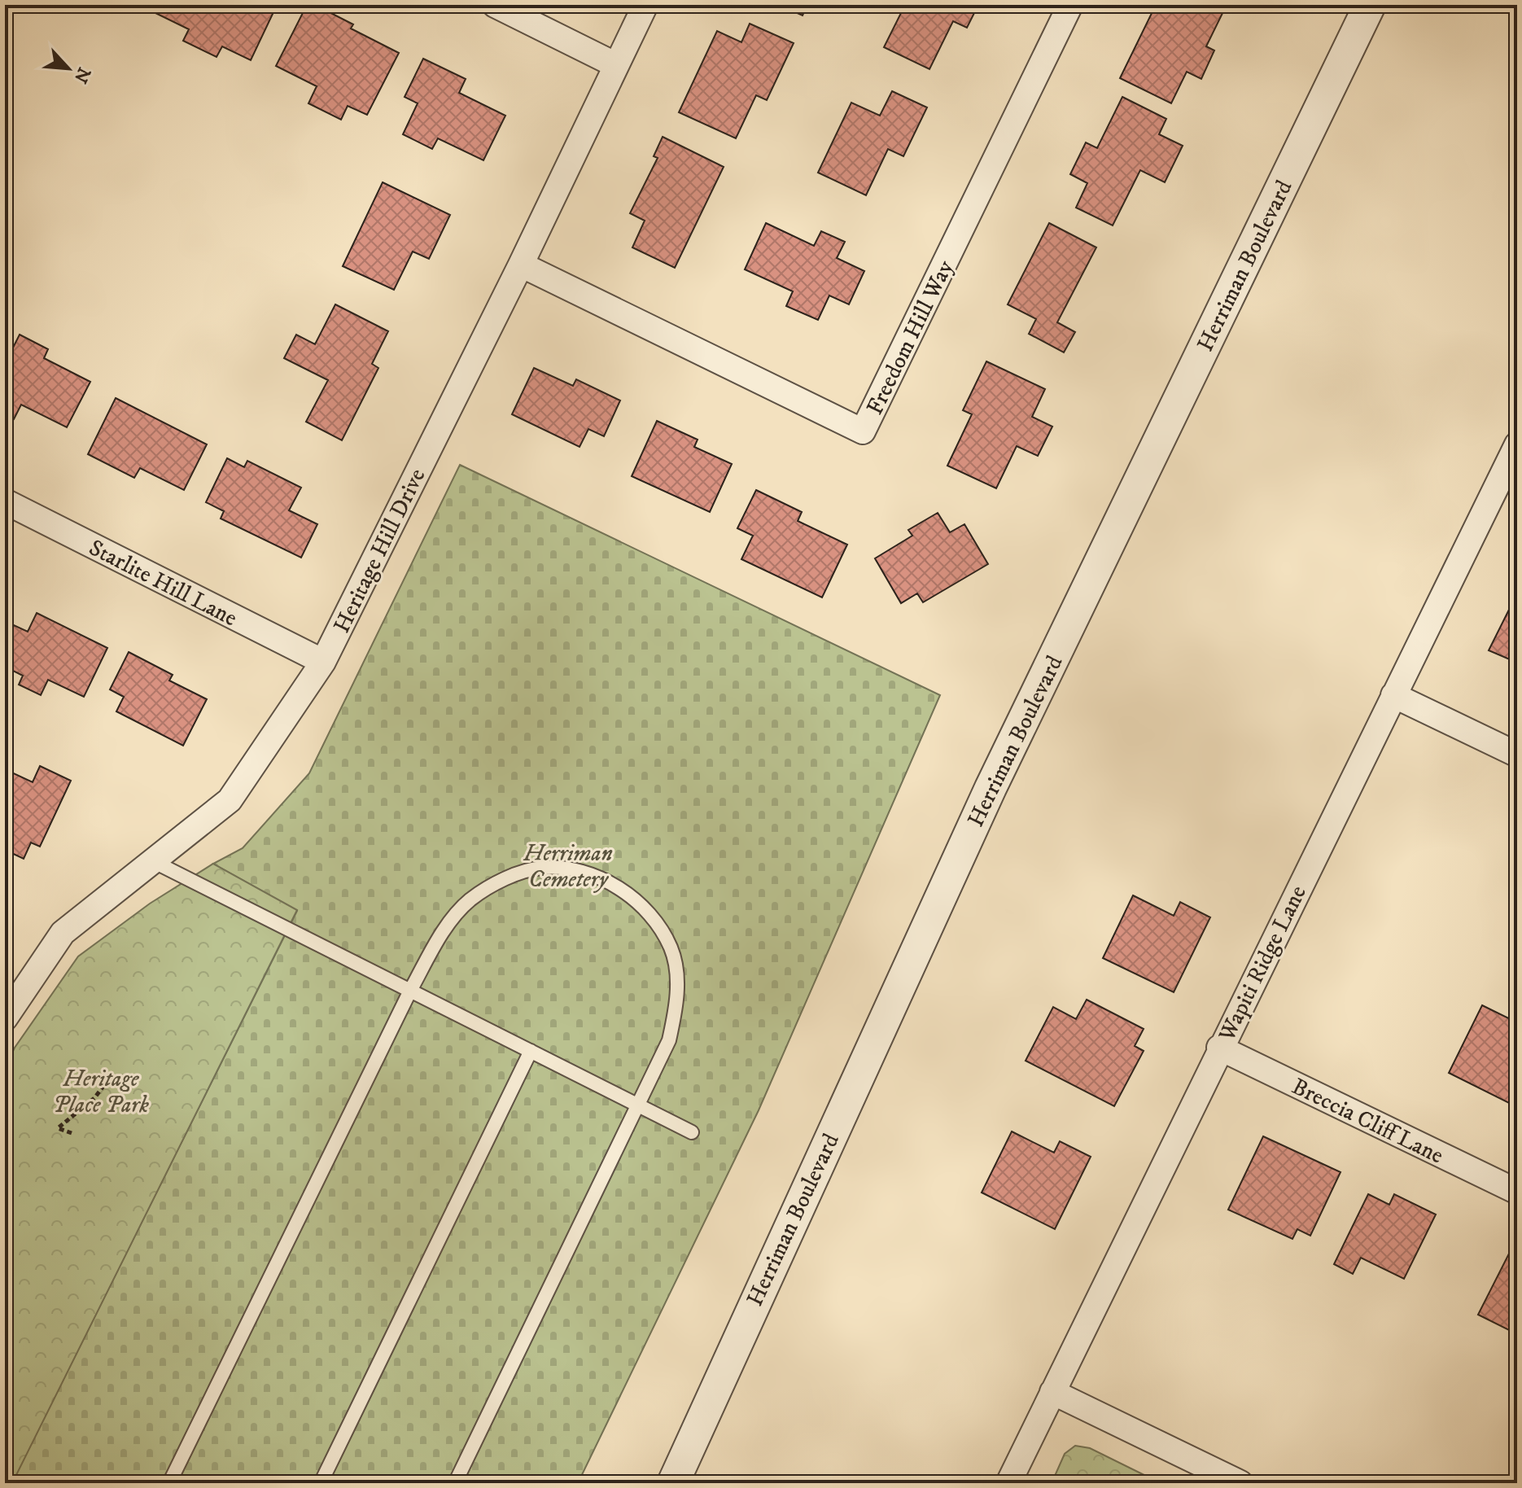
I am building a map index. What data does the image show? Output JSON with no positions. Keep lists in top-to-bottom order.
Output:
{
  "streets": {
    "street": [
      "Herriman Boulevard",
      "Freedom Hill Way",
      "Heritage Hill Drive",
      "Starlite Hill Lane",
      "Wapiti Ridge Lane",
      "Breccia Cliff Lane"
    ]
  },
  "crossings": [
    ["Freedom Hill Way", "Heritage Hill Drive"],
    ["Heritage Hill Drive", "Starlite Hill Lane"],
    ["Wapiti Ridge Lane", "Breccia Cliff Lane"]
  ],
  "parks": ["Herriman Cemetery", "Heritage Place Park"],
  "north": "bottom right"
}
